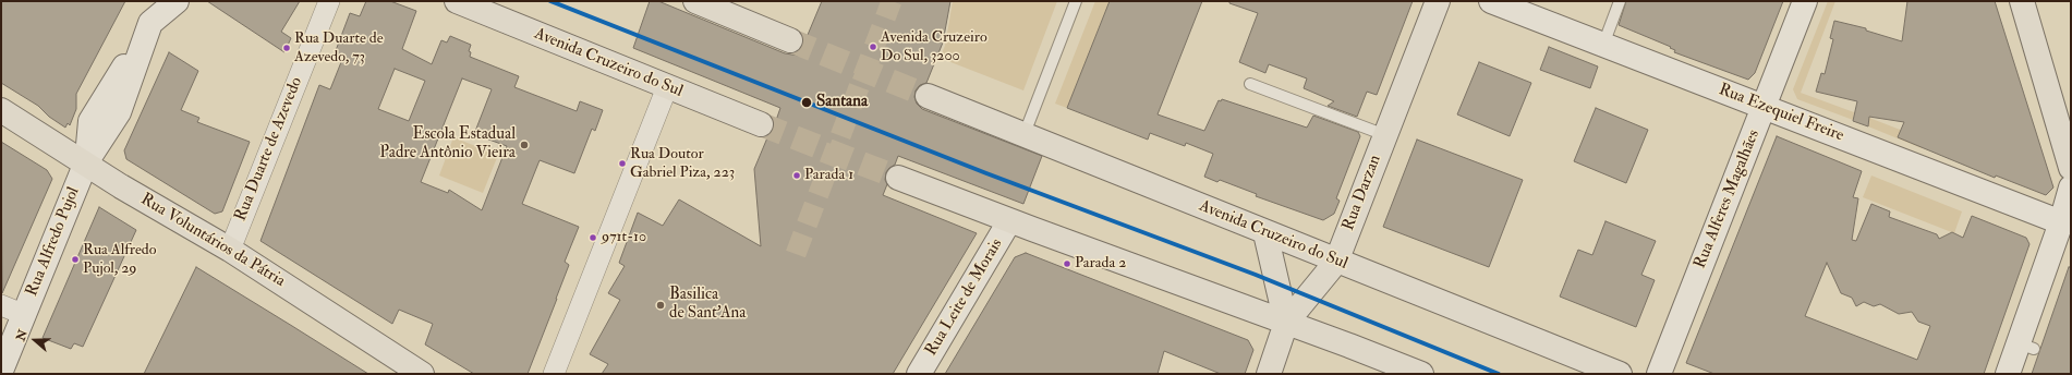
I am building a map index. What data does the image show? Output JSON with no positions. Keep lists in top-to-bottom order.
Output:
{
  "streets": {
    "main road": ["Avenida Cruzeiro do Sul", "Rua Darzan", "Rua Voluntários da Pátria"],
    "street": [
      "Rua Ezequiel Freire",
      "Rua Duarte de Azevedo",
      "Rua Alferes Magalhães",
      "Rua Alfredo Pujol",
      "Rua Leite de Morais"
    ]
  },
  "crossings": [
    ["Avenida Cruzeiro do Sul", "Rua Darzan"],
    ["Rua Ezequiel Freire", "Rua Alferes Magalhães"],
    ["Rua Duarte de Azevedo", "Rua Voluntários da Pátria"],
    ["Rua Voluntários da Pátria", "Rua Alfredo Pujol"]
  ],
  "places": [
    "Avenida Cruzeiro Do Sul, 3200",
    "Rua Duarte de Azevedo, 73",
    "Santana",
    "Escola Estadual Padre Antônio Vieira",
    "Rua Doutor Gabriel Piza, 223",
    "Parada 1",
    "971t-10",
    "Rua Alfredo Pujol, 29",
    "Parada 2",
    "Basilica de Sant'Ana"
  ],
  "north": "left"
}
